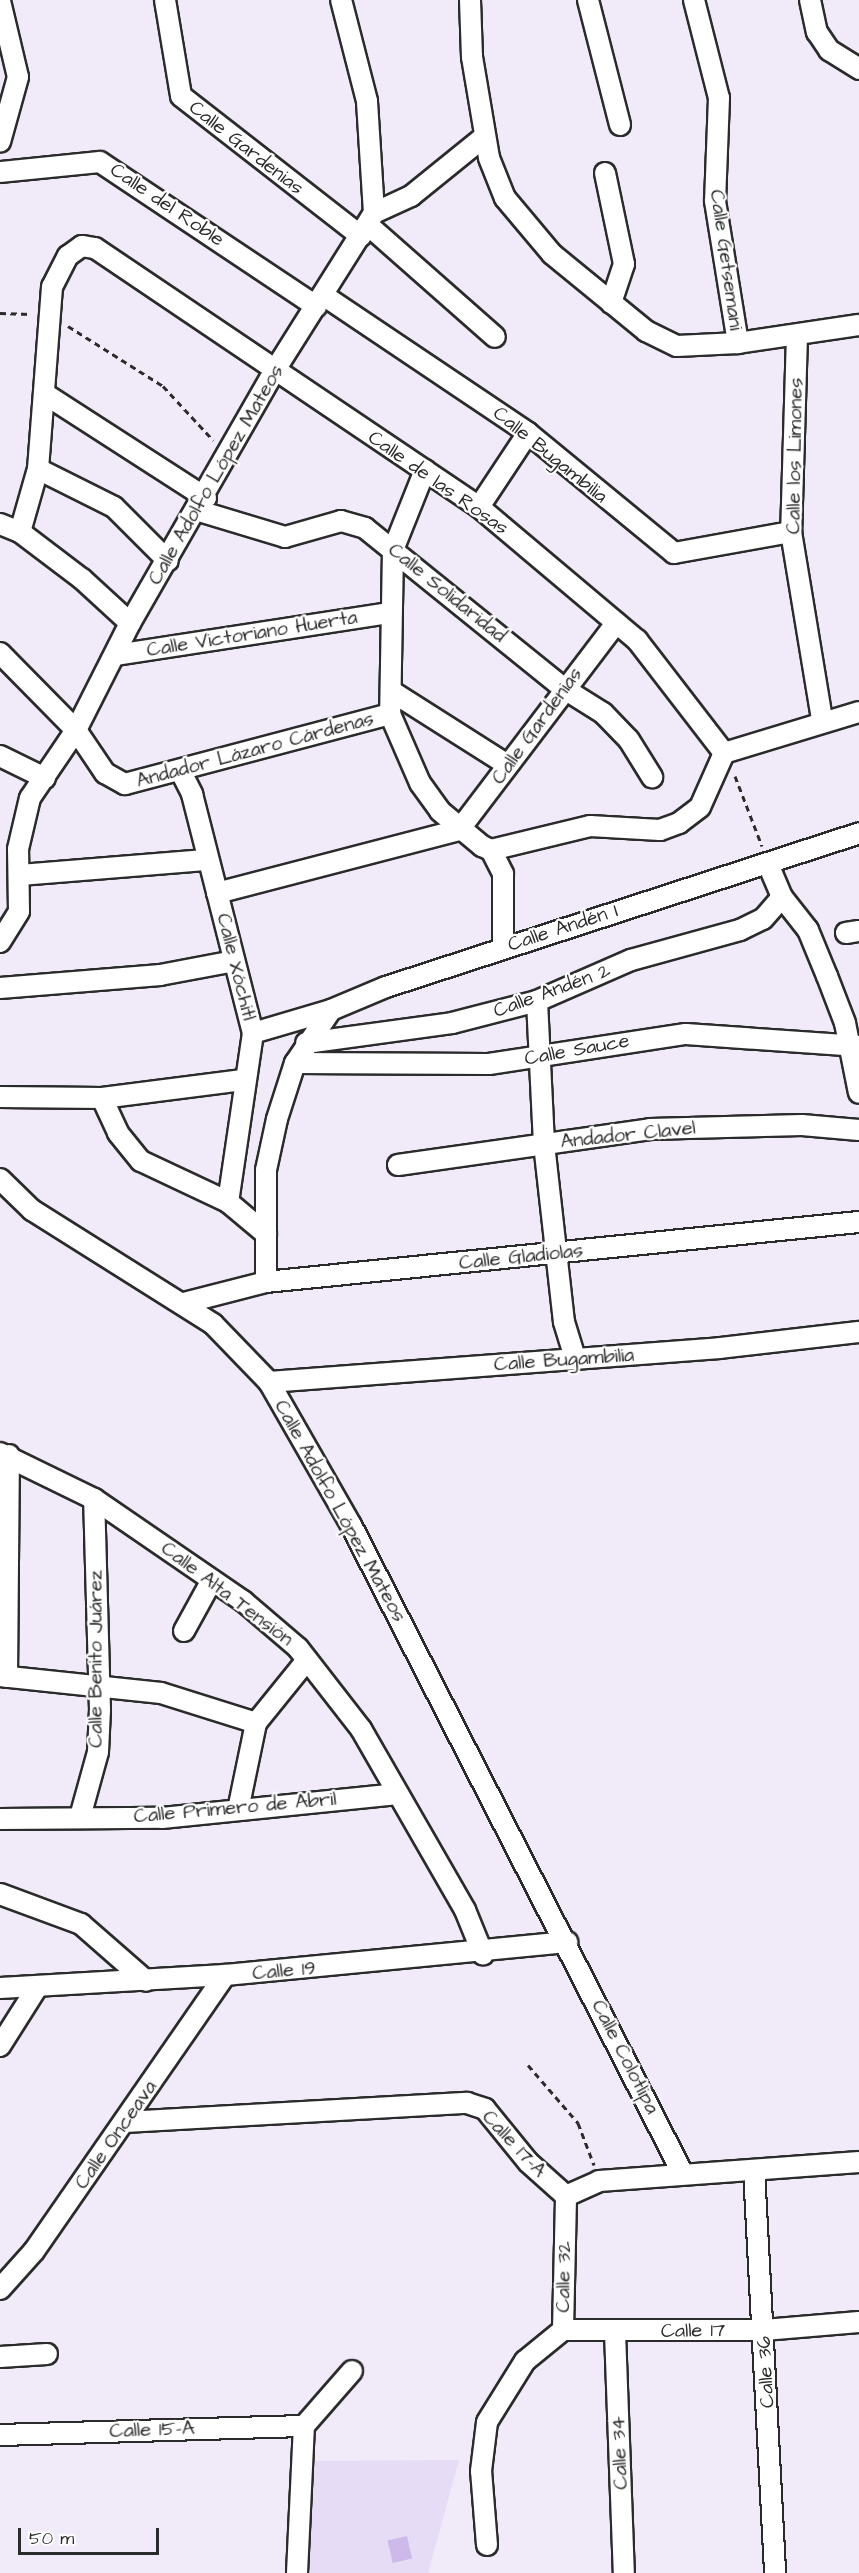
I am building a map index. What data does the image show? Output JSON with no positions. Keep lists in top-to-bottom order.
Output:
{
  "streets": {
    "street": [
      "Calle Gardenias",
      "Calle del Roble",
      "Calle Getsemani",
      "Calle Bugambilia",
      "Calle los Limones",
      "Calle Adolfo López Mateos",
      "Calle de las Rosas",
      "Calle Solidaridad",
      "Calle Victoriano Huerta",
      "Andador Lázaro Cárdenas",
      "Calle Andén I",
      "Calle Xóchitl",
      "Calle Andén 2",
      "Calle Sauce",
      "Andador Clavel",
      "Calle Gladiolas",
      "Calle Alta Tensión",
      "Calle Benito Juárez",
      "Calle Primero de Abril",
      "Calle 19",
      "Calle Colotlipa",
      "Calle Onceava",
      "Calle 17-A",
      "Calle 32",
      "Calle 17",
      "Calle 36",
      "Calle 15-A",
      "Calle 34"
    ]
  },
  "crossings": [
    ["Calle Gardenias", "Calle Adolfo López Mateos"],
    ["Calle Gardenias", "Calle de las Rosas"],
    ["Calle Gardenias", "Calle Solidaridad"],
    ["Calle del Roble", "Calle Bugambilia"],
    ["Calle del Roble", "Calle Adolfo López Mateos"],
    ["Calle Bugambilia", "Calle los Limones"],
    ["Calle Bugambilia", "Calle Adolfo López Mateos"],
    ["Calle Adolfo López Mateos", "Calle de las Rosas"],
    ["Calle Adolfo López Mateos", "Calle Solidaridad"],
    ["Calle Adolfo López Mateos", "Calle Victoriano Huerta"],
    ["Calle Adolfo López Mateos", "Andador Lázaro Cárdenas"],
    ["Calle Adolfo López Mateos", "Calle Gladiolas"],
    ["Calle Adolfo López Mateos", "Calle 19"],
    ["Calle Adolfo López Mateos", "Calle Colotlipa"],
    ["Calle de las Rosas", "Calle Solidaridad"],
    ["Andador Lázaro Cárdenas", "Calle Xóchitl"],
    ["Calle Andén I", "Calle Xóchitl"],
    ["Calle Alta Tensión", "Calle Benito Juárez"],
    ["Calle Alta Tensión", "Calle Primero de Abril"],
    ["Calle Alta Tensión", "Calle 19"],
    ["Calle Benito Juárez", "Calle Primero de Abril"],
    ["Calle 19", "Calle Colotlipa"],
    ["Calle 19", "Calle Onceava"],
    ["Calle Onceava", "Calle 17-A"],
    ["Calle 17-A", "Calle 32"],
    ["Calle 32", "Calle 17"],
    ["Calle 17", "Calle 36"],
    ["Calle 17", "Calle 34"]
  ],
  "scale_bar": "50 m"
}
